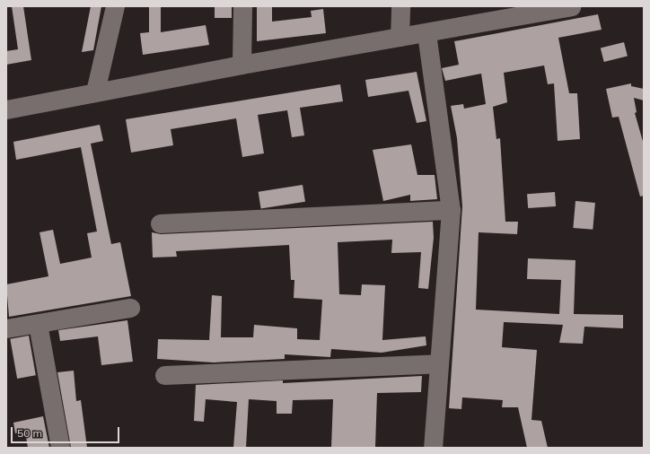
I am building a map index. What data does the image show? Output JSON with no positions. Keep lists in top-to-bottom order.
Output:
{
  "scale_bar": "50 m"
}
